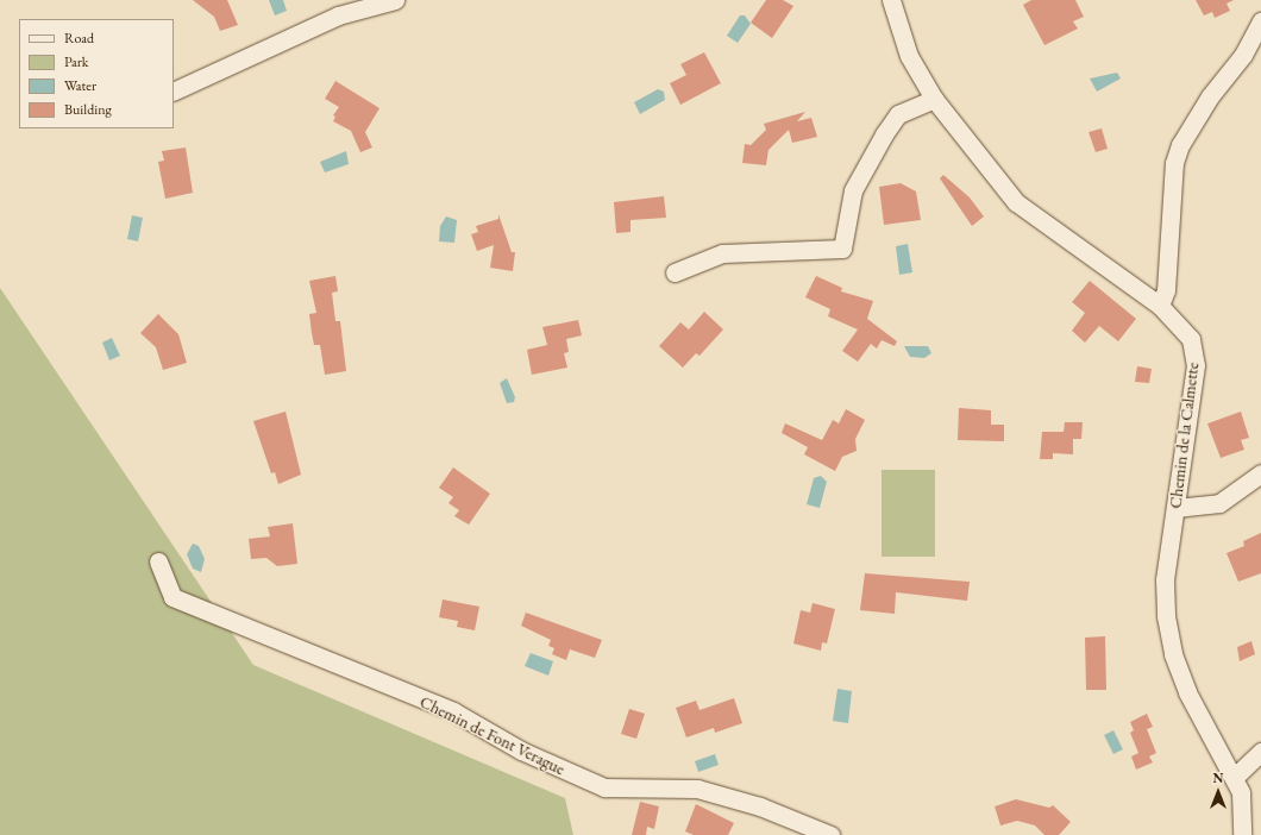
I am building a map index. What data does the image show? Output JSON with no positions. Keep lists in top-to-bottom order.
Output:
{
  "streets": {
    "street": ["Chemin de la Calmette", "Chemin de Font Verague"]
  },
  "legend": [
    "Road",
    "Park",
    "Water",
    "Building"
  ],
  "north": "top"
}
